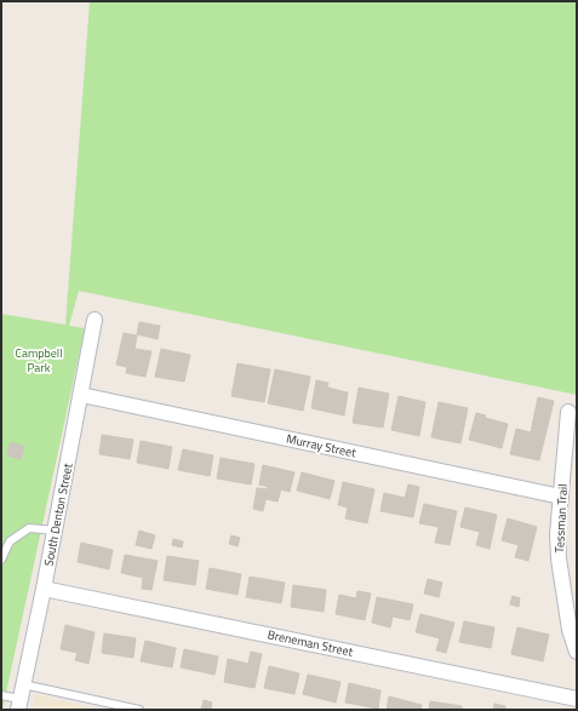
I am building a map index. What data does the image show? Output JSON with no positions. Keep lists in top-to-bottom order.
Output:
{
  "streets": {
    "street": [
      "Murray Street",
      "South Denton Street",
      "Tessman Trail",
      "Breneman Street"
    ]
  },
  "crossings": [
    ["Murray Street", "South Denton Street"],
    ["Murray Street", "Tessman Trail"],
    ["South Denton Street", "Breneman Street"]
  ],
  "parks": ["Campbell Park"]
}
